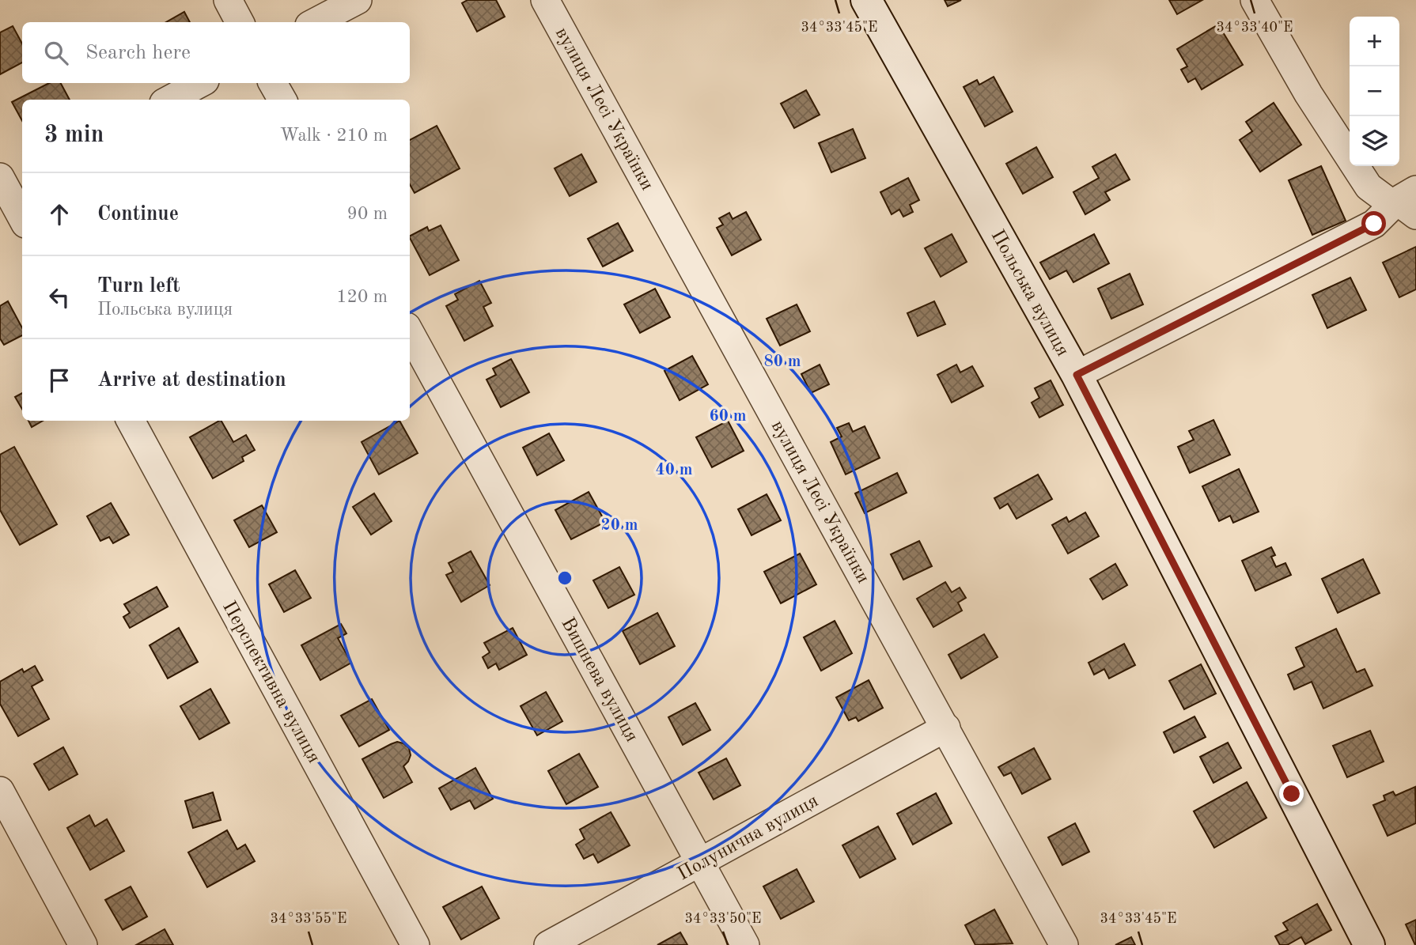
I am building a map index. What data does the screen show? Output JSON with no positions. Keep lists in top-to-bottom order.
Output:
{
  "streets": {
    "street": [
      "вулиця Лесі Українки",
      "Польська вулиця",
      "Вишнева вулиця",
      "Перспективна вулиця",
      "Полунична вулиця"
    ]
  },
  "crossings": [
    ["вулиця Лесі Українки", "Полунична вулиця"],
    ["Вишнева вулиця", "Полунична вулиця"]
  ],
  "page": {
    "map_buttons": ["+", "−"],
    "search": "Search here",
    "heading": ["3 min", "Walk · 210 m"],
    "list": [
      ["Continue", "90 m"],
      ["Turn left", "Польська вулиця", "120 m"],
      "Arrive at destination"
    ]
  },
  "coordinates": [
    "34°33'45\"E",
    "34°33'40\"E",
    "34°33'55\"E",
    "34°33'50\"E"
  ],
  "rings": [
    "80 m",
    "60 m",
    "40 m",
    "20 m"
  ]
}
